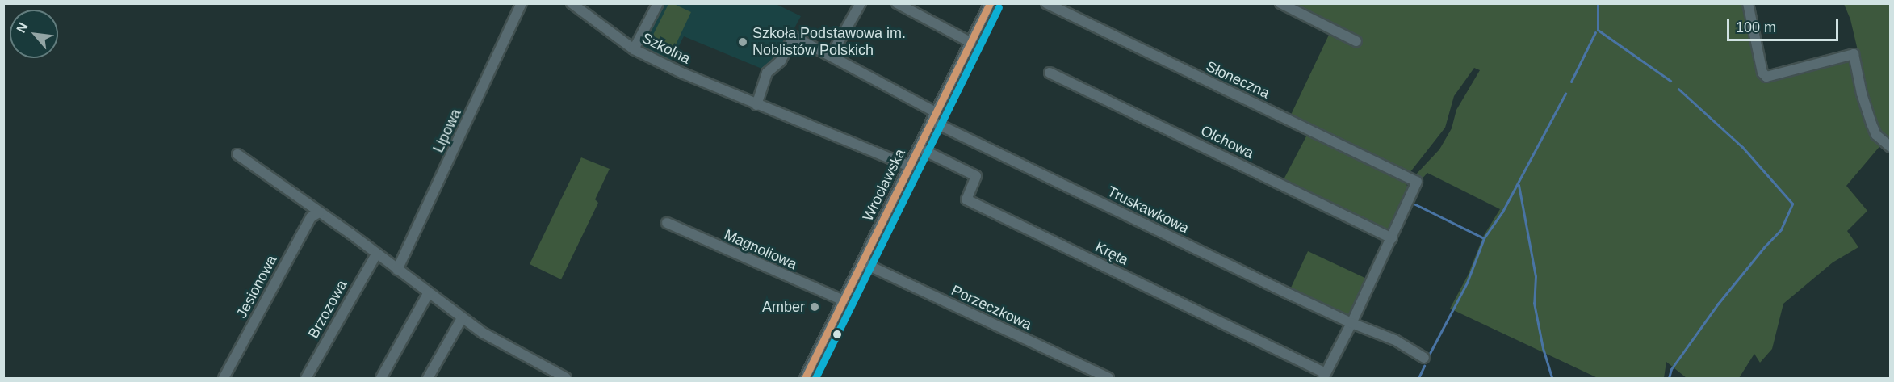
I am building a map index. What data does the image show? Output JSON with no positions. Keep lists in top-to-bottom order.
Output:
{
  "streets": {
    "street": [
      "Szkolna",
      "Słoneczna",
      "Lipowa",
      "Olchowa",
      "Wrocławska",
      "Truskawkowa",
      "Magnoliowa",
      "Kręta",
      "Jesionowa",
      "Porzeczkowa",
      "Brzozowa"
    ]
  },
  "crossings": [
    ["Szkolna", "Wrocławska"],
    ["Szkolna", "Truskawkowa"],
    ["Słoneczna", "Olchowa"],
    ["Wrocławska", "Truskawkowa"],
    ["Wrocławska", "Magnoliowa"],
    ["Wrocławska", "Kręta"],
    ["Wrocławska", "Porzeczkowa"]
  ],
  "places": ["Szkoła Podstawowa im. Noblistów Polskich", "Amber"],
  "scale_bar": "100 m",
  "north": "top left"
}
